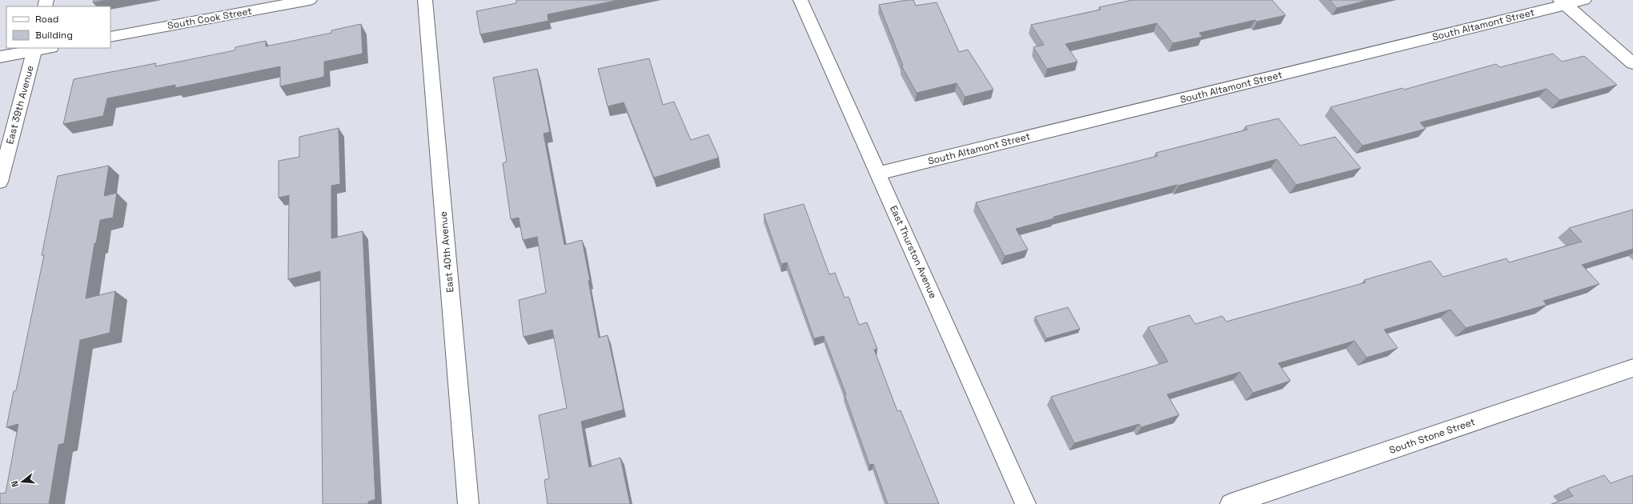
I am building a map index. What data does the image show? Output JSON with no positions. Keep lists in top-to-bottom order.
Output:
{
  "streets": {
    "street": [
      "South Cook Street",
      "South Altamont Street",
      "East 39th Avenue",
      "East 40th Avenue",
      "East Thurston Avenue",
      "South Stone Street"
    ]
  },
  "crossings": [
    ["South Altamont Street", "East Thurston Avenue"]
  ],
  "legend": ["Road", "Building"],
  "north": "left"
}
